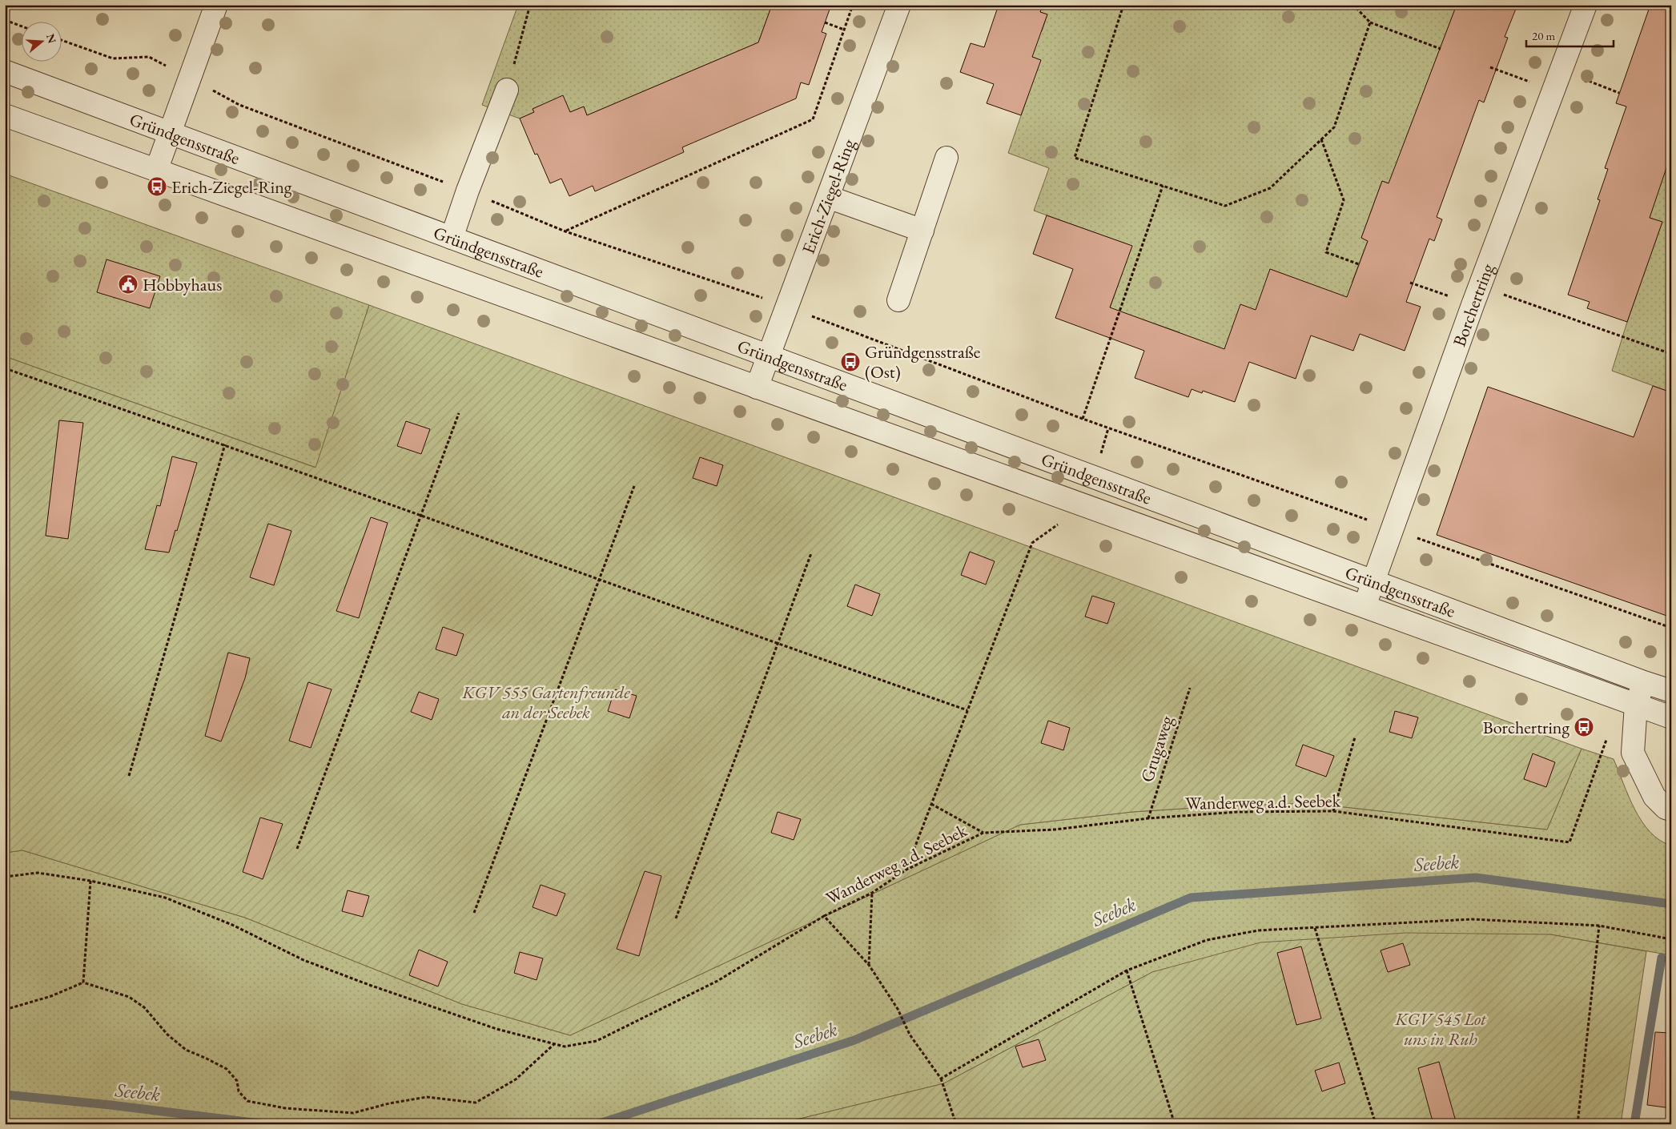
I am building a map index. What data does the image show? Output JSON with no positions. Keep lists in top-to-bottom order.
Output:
{
  "streets": {
    "street": ["Gründgensstraße", "Erich-Ziegel-Ring", "Borchertring"],
    "path": ["Grugaweg", "Wanderweg a.d. Seebek"]
  },
  "crossings": [
    ["Gründgensstraße", "Erich-Ziegel-Ring"],
    ["Gründgensstraße", "Borchertring"],
    ["Gründgensstraße", "Wanderweg a.d. Seebek"],
    ["Grugaweg", "Wanderweg a.d. Seebek"]
  ],
  "water": ["Seebek"],
  "parks": ["KGV 555 Gartenfreunde an der Seebek", "KGV 545 Lot uns in Ruh"],
  "places": {
    "bus stop": ["Erich-Ziegel-Ring", "Gründgensstraße (Ost)", "Borchertring"],
    "public building": ["Hobbyhaus"]
  },
  "scale_bar": "20 m",
  "north": "right"
}
